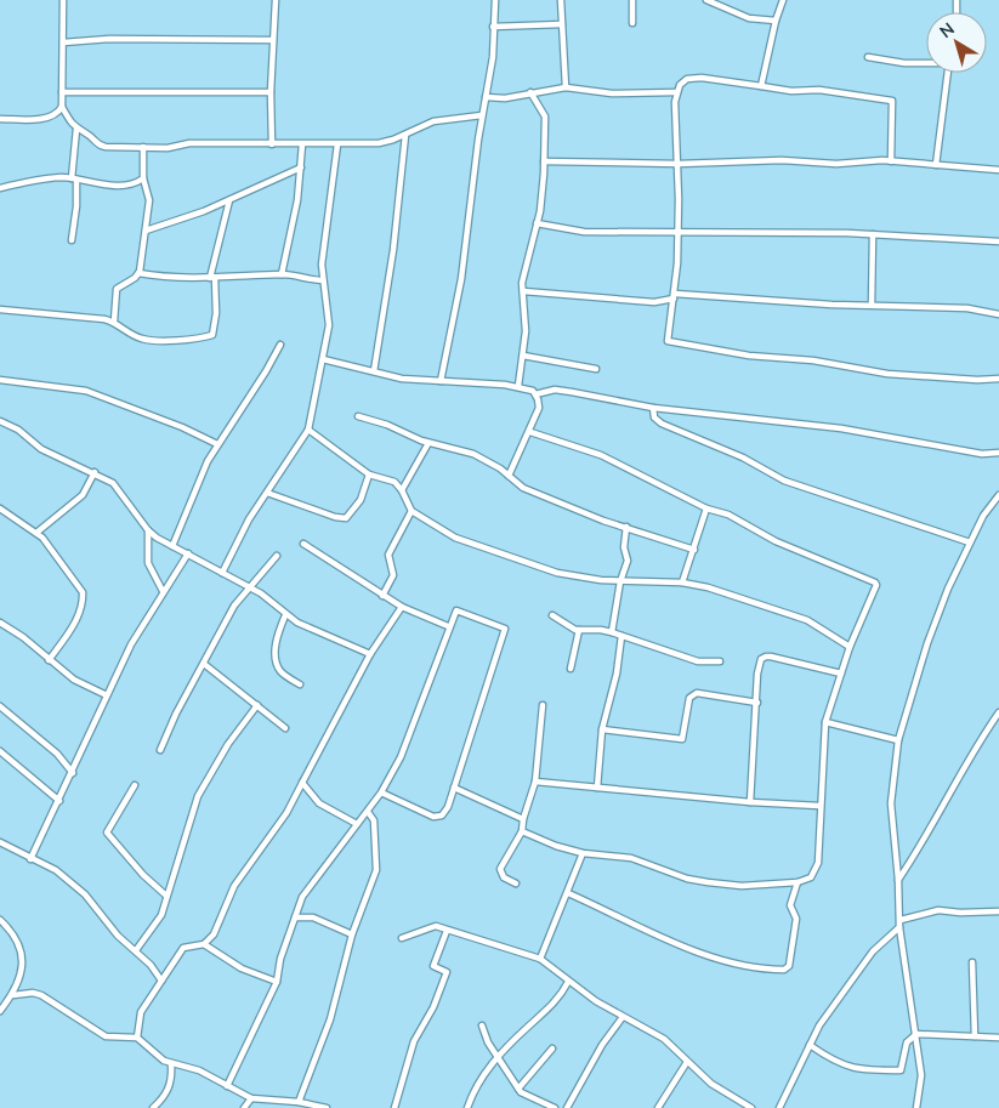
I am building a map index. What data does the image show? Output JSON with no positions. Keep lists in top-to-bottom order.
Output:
{
  "north": "top left"
}
